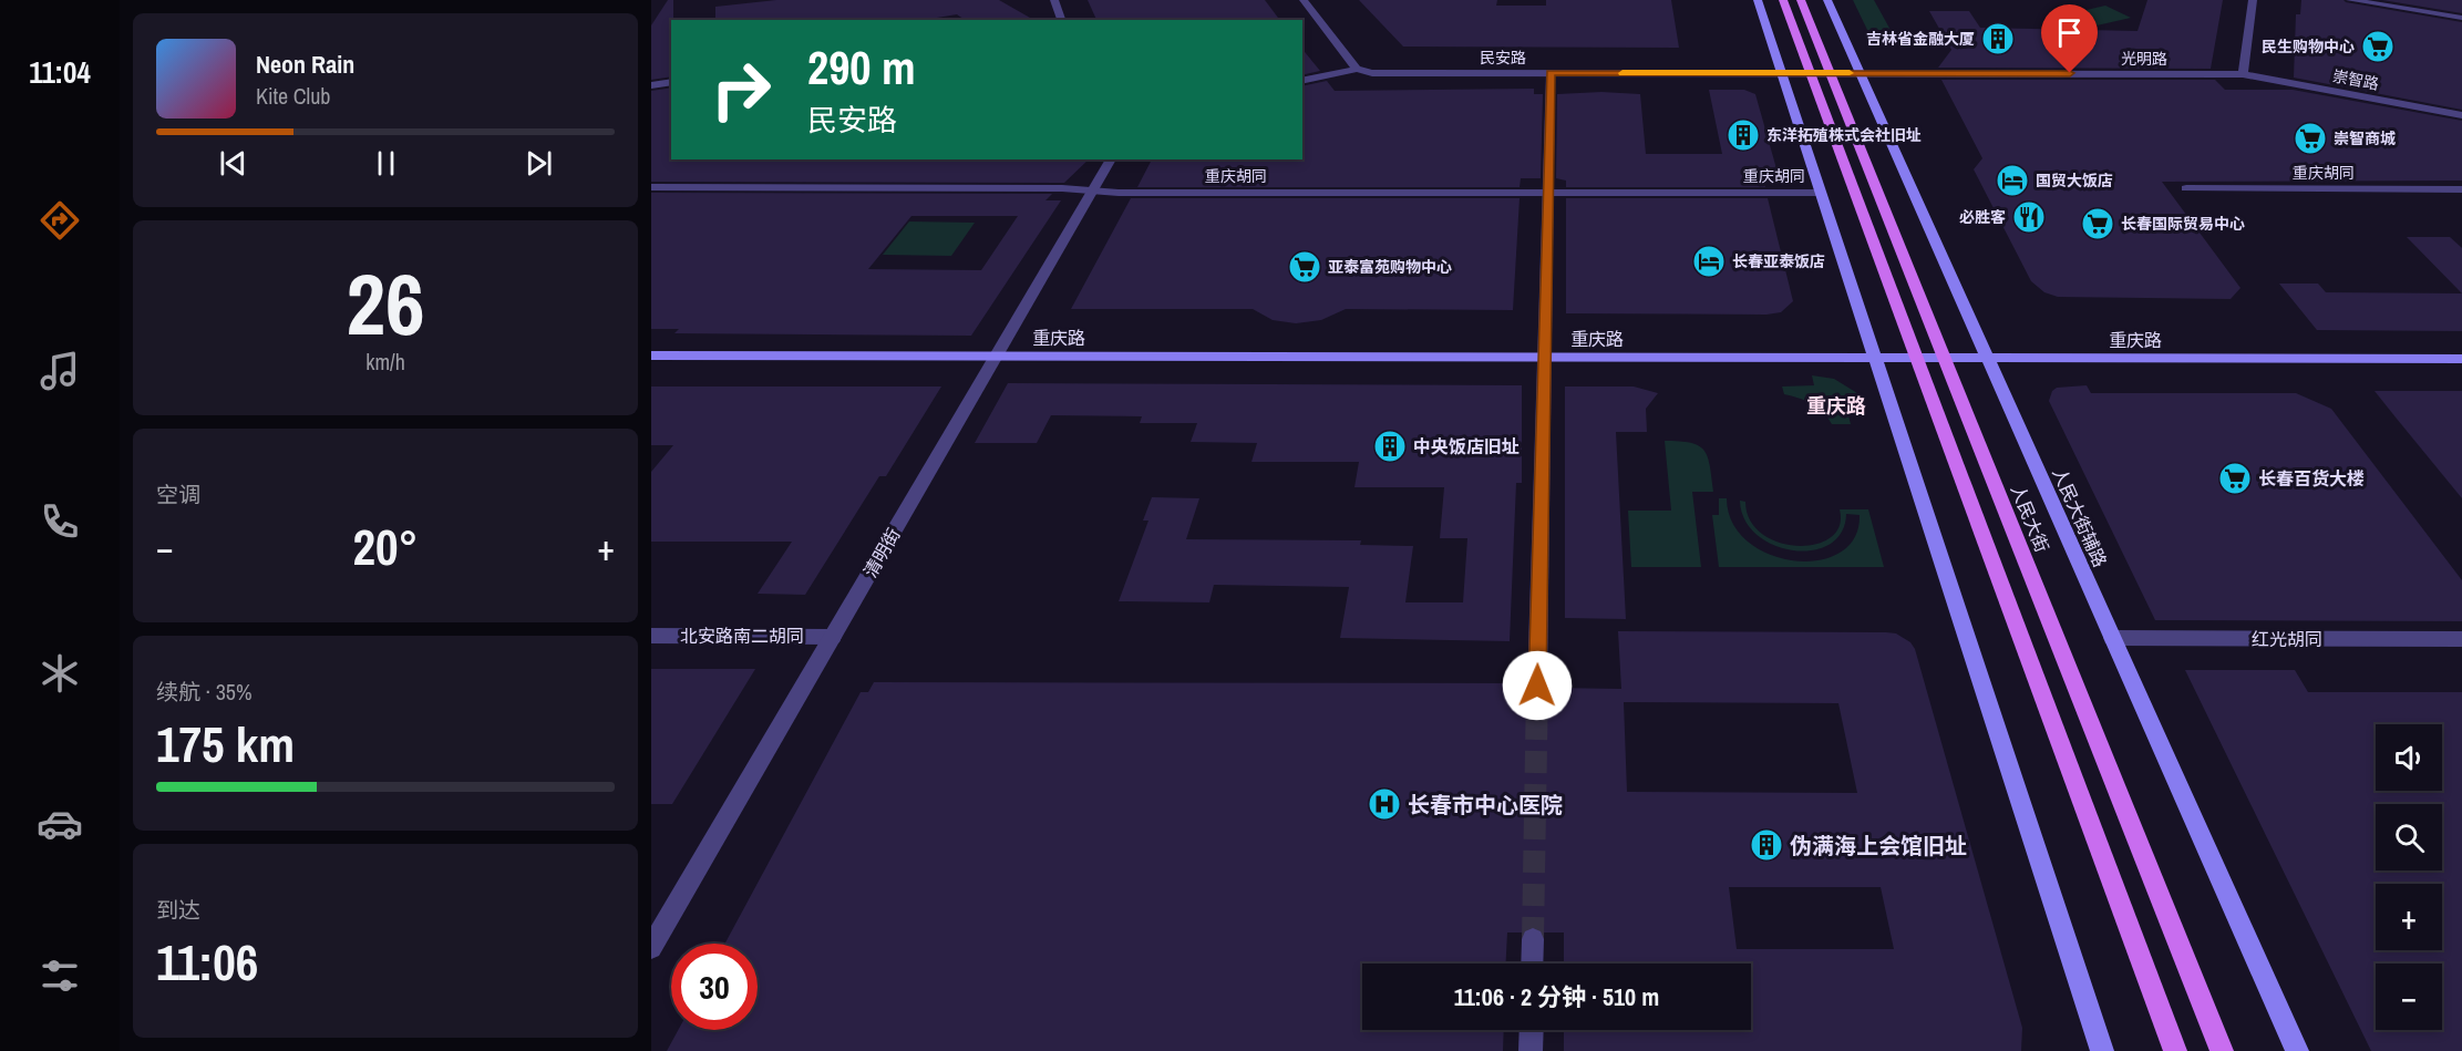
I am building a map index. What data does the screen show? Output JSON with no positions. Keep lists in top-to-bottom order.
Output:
{
  "streets": {
    "main road": ["重庆路", "人民大街辅路", "人民大街"],
    "street": [
      "民安路",
      "光明路",
      "崇智路",
      "重庆胡同",
      "清明街",
      "北安路南二胡同",
      "红光胡同"
    ]
  },
  "crossings": [
    ["民安路", "光明路"],
    ["光明路", "崇智路"],
    ["光明路", "人民大街辅路"],
    ["光明路", "人民大街"],
    ["重庆胡同", "清明街"],
    ["重庆路", "人民大街辅路"],
    ["重庆路", "人民大街"],
    ["重庆路", "清明街"],
    ["人民大街辅路", "红光胡同"],
    ["清明街", "北安路南二胡同"]
  ],
  "districts": ["重庆路"],
  "places": {
    "building": [
      "吉林省金融大厦",
      "东洋拓殖株式会社旧址",
      "中央饭店旧址",
      "伪满海上会馆旧址"
    ],
    "supermarket": [
      "民生购物中心",
      "崇智商城",
      "长春国际贸易中心",
      "亚泰富苑购物中心",
      "长春百货大楼"
    ],
    "hotel": ["国贸大饭店", "长春亚泰饭店"],
    "restaurant": ["必胜客"],
    "hospital": ["长春市中心医院"]
  },
  "page": {
    "tabs": "11:04",
    "turn": ["290 m", "民安路"],
    "song": ["Neon Rain", "Kite Club"],
    "tile": [
      ["26", "km/h"],
      "空调",
      ["续航 · 35%", "175 km"],
      ["到达", "11:06"]
    ],
    "heat": ["−", "20°", "+"],
    "map_buttons": ["+", "−"],
    "limit": "30",
    "trip": "11:06 · 2 分钟 · 510 m"
  }
}
